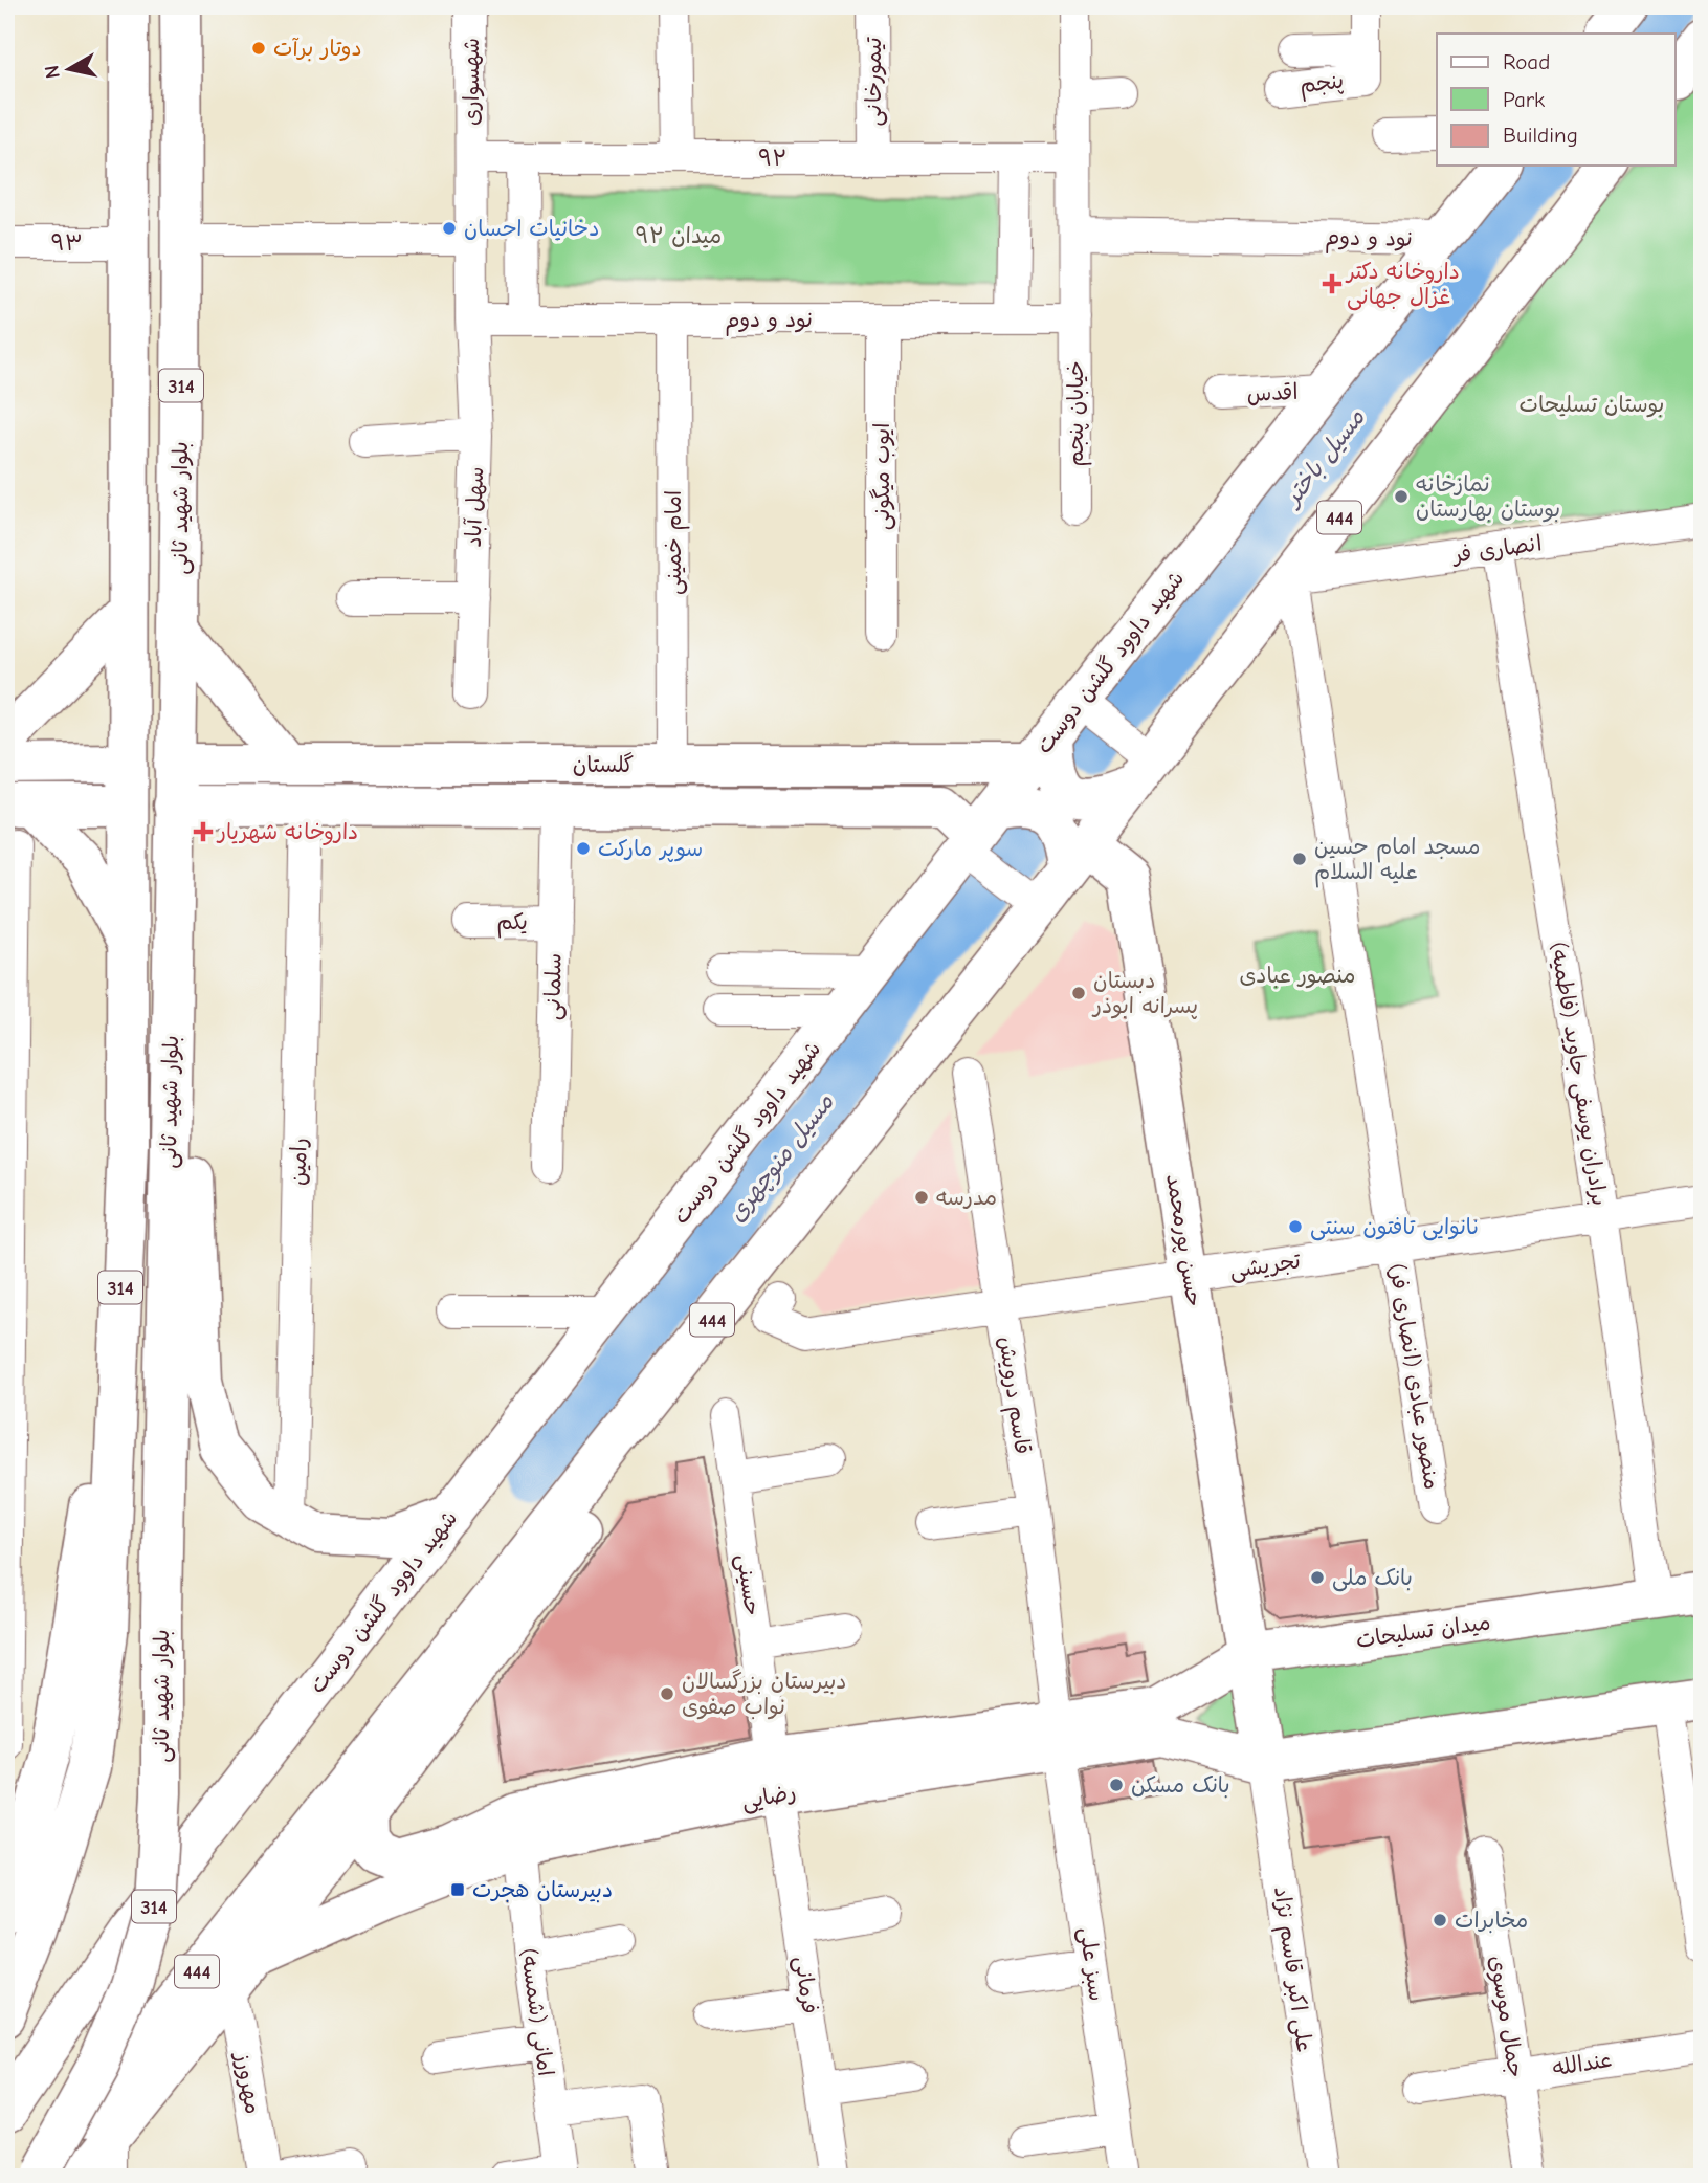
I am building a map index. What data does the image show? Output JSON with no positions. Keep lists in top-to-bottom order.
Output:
{
  "streets": {
    "main road": [
      "314",
      "بلوار شهید ثانی",
      "444",
      "شهید داوود گلشن دوست",
      "گلستان",
      "حسن پورمحمد",
      "میدان تسلیحات",
      "رضایی"
    ],
    "street": [
      "شهسواری",
      "تیمورخانی",
      "پنجم",
      "۹۲",
      "نود و دوم",
      "۹۳",
      "اقدس",
      "خیابان پنجم",
      "ایوب میگونی",
      "سهل آباد",
      "امام خمینی",
      "انصاری فر",
      "یکم",
      "سلمانی",
      "برادران یوسفی جاوید (فاطمیه)",
      "رامین",
      "تجریشی",
      "منصور عبادی (انصاری فر)",
      "قاسم درویش",
      "حسینی",
      "سبز علی",
      "علی اکبر قاسم نژاد",
      "فرمانی",
      "امانی (شمسه)",
      "جمال موسوی",
      "عندالله",
      "مهرورز"
    ]
  },
  "crossings": [
    ["شهسواری", "۹۲"],
    ["شهسواری", "سهل آباد"],
    ["تیمورخانی", "۹۲"],
    ["نود و دوم", "خیابان پنجم"],
    ["نود و دوم", "ایوب میگونی"],
    ["نود و دوم", "سهل آباد"],
    ["نود و دوم", "امام خمینی"],
    ["نود و دوم", "شهید داوود گلشن دوست"],
    ["۹۳", "بلوار شهید ثانی"],
    ["اقدس", "شهید داوود گلشن دوست"],
    ["بلوار شهید ثانی", "444"],
    ["بلوار شهید ثانی", "گلستان"],
    ["444", "انصاری فر"],
    ["444", "حسن پورمحمد"],
    ["امام خمینی", "گلستان"],
    ["انصاری فر", "برادران یوسفی جاوید (فاطمیه)"],
    ["شهید داوود گلشن دوست", "گلستان"],
    ["گلستان", "سلمانی"],
    ["گلستان", "رامین"],
    ["یکم", "سلمانی"],
    ["برادران یوسفی جاوید (فاطمیه)", "تجریشی"],
    ["برادران یوسفی جاوید (فاطمیه)", "میدان تسلیحات"],
    ["حسن پورمحمد", "تجریشی"],
    ["حسن پورمحمد", "میدان تسلیحات"],
    ["حسن پورمحمد", "علی اکبر قاسم نژاد"],
    ["تجریشی", "منصور عبادی (انصاری فر)"],
    ["تجریشی", "قاسم درویش"],
    ["قاسم درویش", "رضایی"],
    ["قاسم درویش", "سبز علی"],
    ["حسینی", "رضایی"],
    ["حسینی", "فرمانی"],
    ["میدان تسلیحات", "رضایی"],
    ["رضایی", "سبز علی"],
    ["رضایی", "فرمانی"],
    ["رضایی", "امانی (شمسه)"],
    ["جمال موسوی", "عندالله"]
  ],
  "water": ["مسیل باختر", "مسیل منوچهری"],
  "parks": ["میدان ۹۲", "بوستان تسلیحات", "منصور عبادی"],
  "places": {
    "other": [
      "دوتار برآت",
      "دخانیات احسان",
      "نمازخانه بوستان بهارستان",
      "سوپر مارکت",
      "مسجد امام حسین علیه السلام",
      "دبستان پسرانه ابوذر",
      "مدرسه",
      "نانوایی تافتون سنتی",
      "بانک ملی",
      "دبیرستان بزرگسالان نواب صفوی",
      "بانک مسکن",
      "مخابرات"
    ],
    "health": ["داروخانه دکتر غزال جهانی", "داروخانه شهریار"],
    "transit": ["دبیرستان هجرت"]
  },
  "legend": ["Road", "Park", "Building"],
  "north": "left"
}
